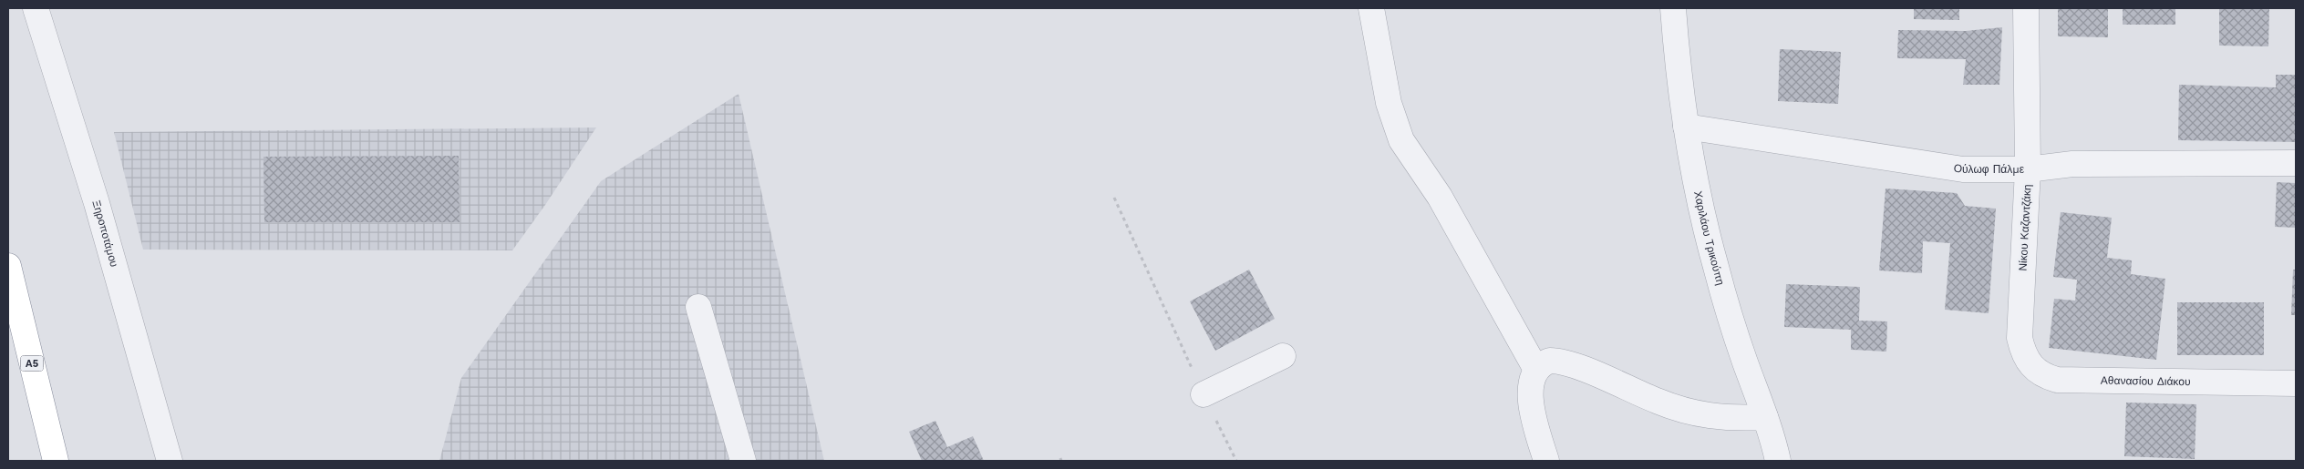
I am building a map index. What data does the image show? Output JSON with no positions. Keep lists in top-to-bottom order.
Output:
{
  "streets": {
    "highway": ["Α5"],
    "street": [
      "Ούλωφ Πάλμε",
      "Νίκου Καζαντζάκη",
      "Ξηροποτάμου",
      "Χαριλάου Τρικούπη",
      "Αθανασίου Διάκου"
    ]
  },
  "crossings": [
    ["Ούλωφ Πάλμε", "Νίκου Καζαντζάκη"],
    ["Ούλωφ Πάλμε", "Χαριλάου Τρικούπη"],
    ["Νίκου Καζαντζάκη", "Αθανασίου Διάκου"]
  ]
}
